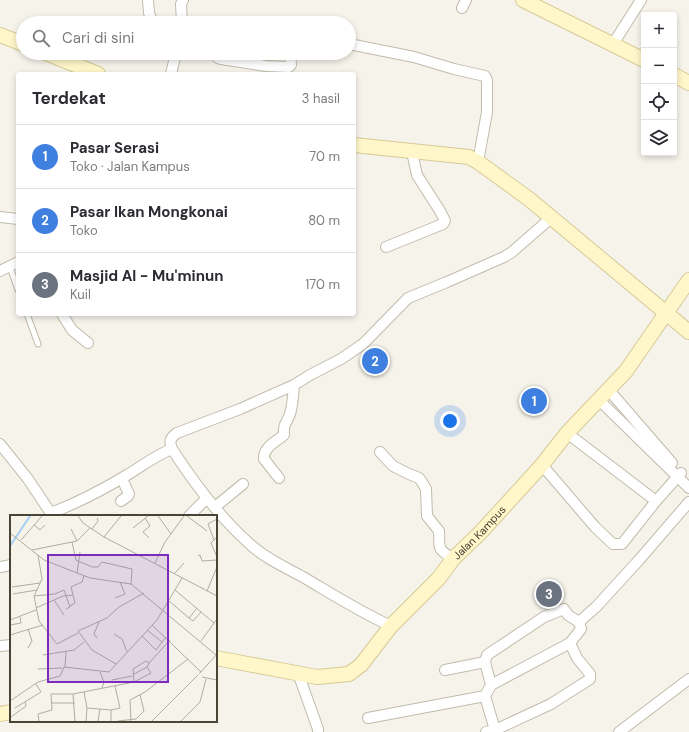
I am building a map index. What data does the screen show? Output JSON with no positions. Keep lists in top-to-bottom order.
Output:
{
  "streets": {
    "street": ["Jalan Kampus"]
  },
  "page": {
    "map_buttons": ["+", "−"],
    "search": "Cari di sini",
    "heading": ["Terdekat", "3 hasil"],
    "list": [
      {
        "mark": "1",
        "name": "Pasar Serasi",
        "note": "Toko · Jalan Kampus",
        "value": "70 m"
      },
      {
        "mark": "2",
        "name": "Pasar Ikan Mongkonai",
        "note": "Toko",
        "value": "80 m"
      },
      {
        "mark": "3",
        "name": "Masjid Al - Mu'minun",
        "note": "Kuil",
        "value": "170 m"
      }
    ],
    "pins": ["2", "1", "3"]
  }
}
